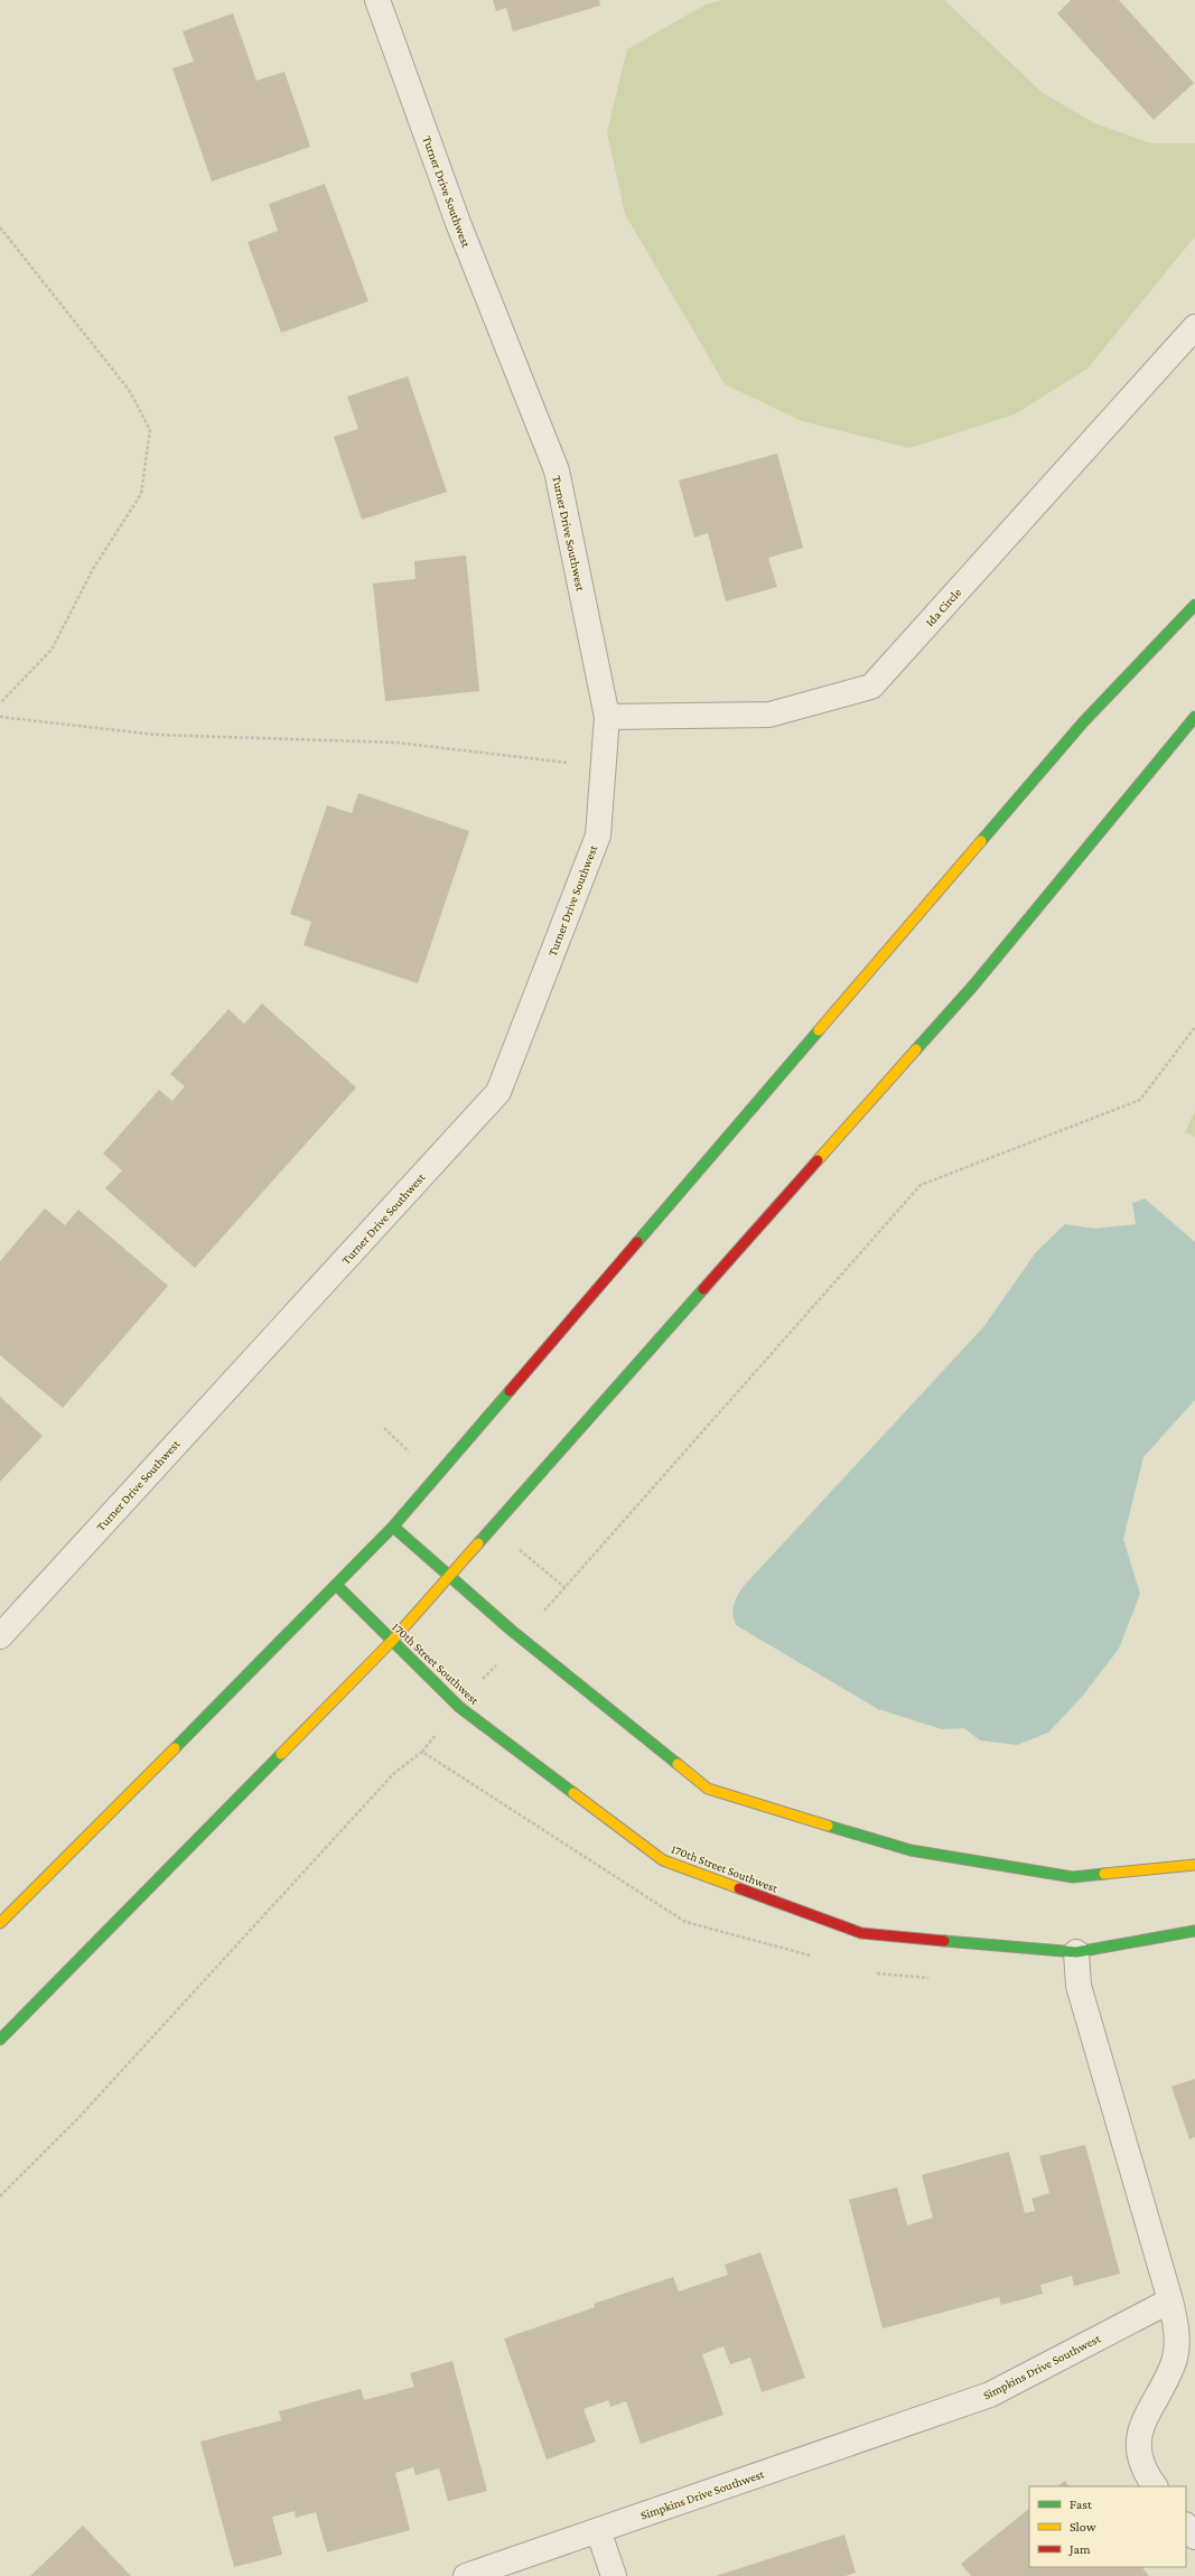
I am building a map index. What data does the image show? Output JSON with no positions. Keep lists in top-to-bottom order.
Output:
{
  "streets": {
    "main road": ["170th Street Southwest"],
    "street": ["Turner Drive Southwest", "Ida Circle", "Simpkins Drive Southwest"]
  },
  "crossings": [
    ["Turner Drive Southwest", "Ida Circle"]
  ],
  "legend": ["Fast", "Slow", "Jam"]
}
